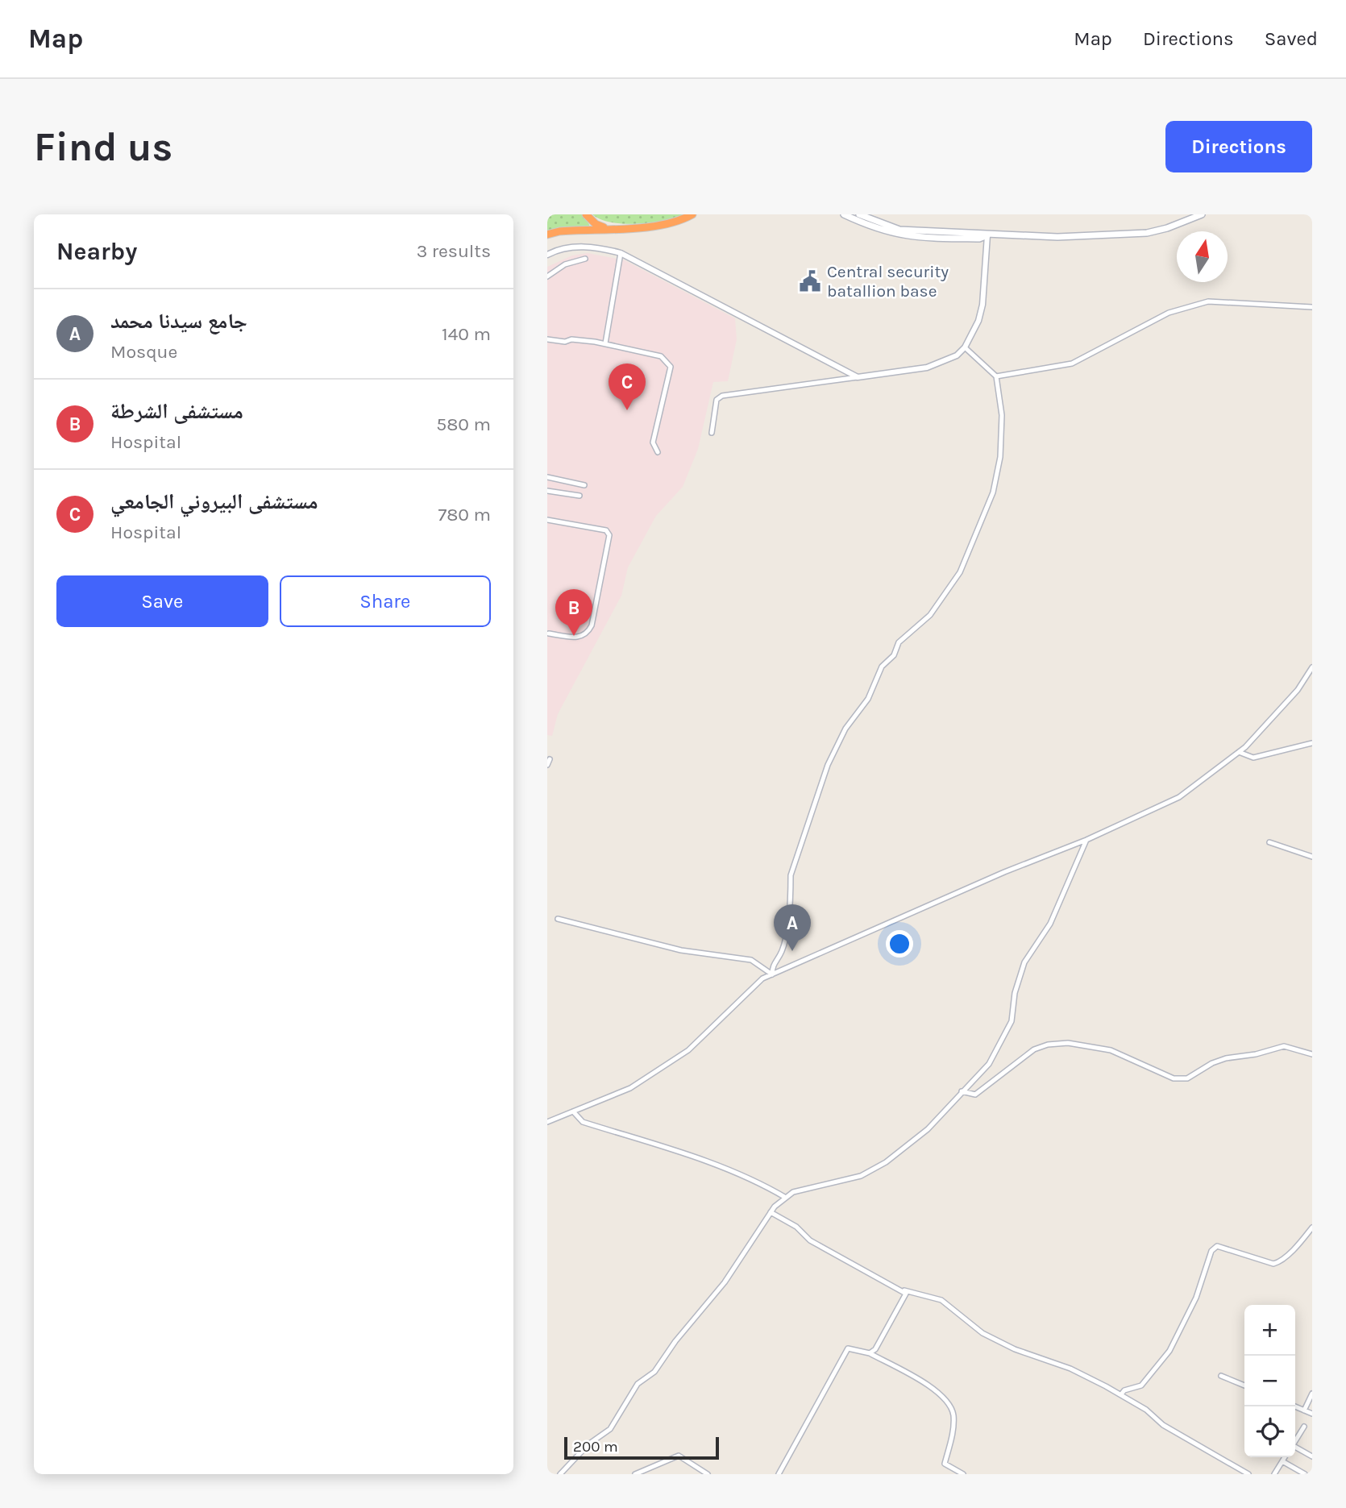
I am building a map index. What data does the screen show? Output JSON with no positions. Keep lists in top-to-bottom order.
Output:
{
  "places": {
    "public building": ["Central security batallion base"]
  },
  "scale_bar": "200 m",
  "north": "top",
  "page": {
    "header": "Map",
    "nav": ["Map", "Directions", "Saved"],
    "buttons": [
      "Directions",
      ["Save", "Share"]
    ],
    "title": "Find us",
    "heading": ["Nearby", "3 results"],
    "list": [
      {
        "mark": "A",
        "name": "جامع سيدنا محمد",
        "note": "Mosque",
        "value": "140 m"
      },
      {
        "mark": "B",
        "name": "مستشفى الشرطة",
        "note": "Hospital",
        "value": "580 m"
      },
      {
        "mark": "C",
        "name": "مستشفى البيروني الجامعي",
        "note": "Hospital",
        "value": "780 m"
      }
    ],
    "pins": ["C", "B", "A"],
    "map_buttons": ["+", "−"],
    "scale": "200 m"
  }
}
